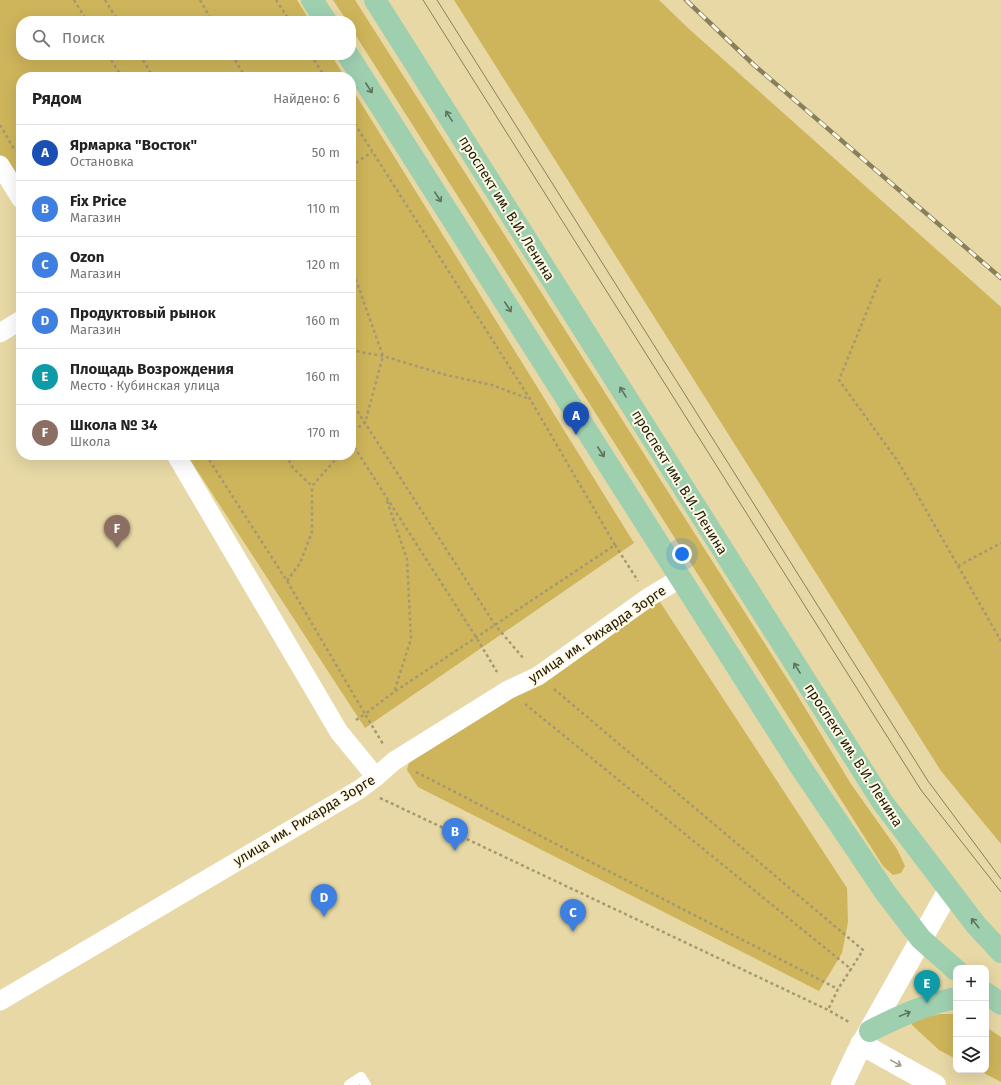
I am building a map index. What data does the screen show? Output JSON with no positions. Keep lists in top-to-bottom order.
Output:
{
  "streets": {
    "main road": ["проспект им. В.И. Ленина"],
    "street": ["улица им. Рихарда Зорге"]
  },
  "page": {
    "search": "Поиск",
    "heading": ["Рядом", "Найдено: 6"],
    "list": [
      {
        "mark": "A",
        "name": "Ярмарка \"Восток\"",
        "note": "Остановка",
        "value": "50 m"
      },
      {
        "mark": "B",
        "name": "Fix Price",
        "note": "Магазин",
        "value": "110 m"
      },
      {
        "mark": "C",
        "name": "Ozon",
        "note": "Магазин",
        "value": "120 m"
      },
      {
        "mark": "D",
        "name": "Продуктовый рынок",
        "note": "Магазин",
        "value": "160 m"
      },
      {
        "mark": "E",
        "name": "Площадь Возрождения",
        "note": "Место · Кубинская улица",
        "value": "160 m"
      },
      {
        "mark": "F",
        "name": "Школа № 34",
        "note": "Школа",
        "value": "170 m"
      }
    ],
    "pins": [
      "A",
      "F",
      "B",
      "D",
      "C",
      "E"
    ],
    "map_buttons": ["+", "−"]
  }
}
